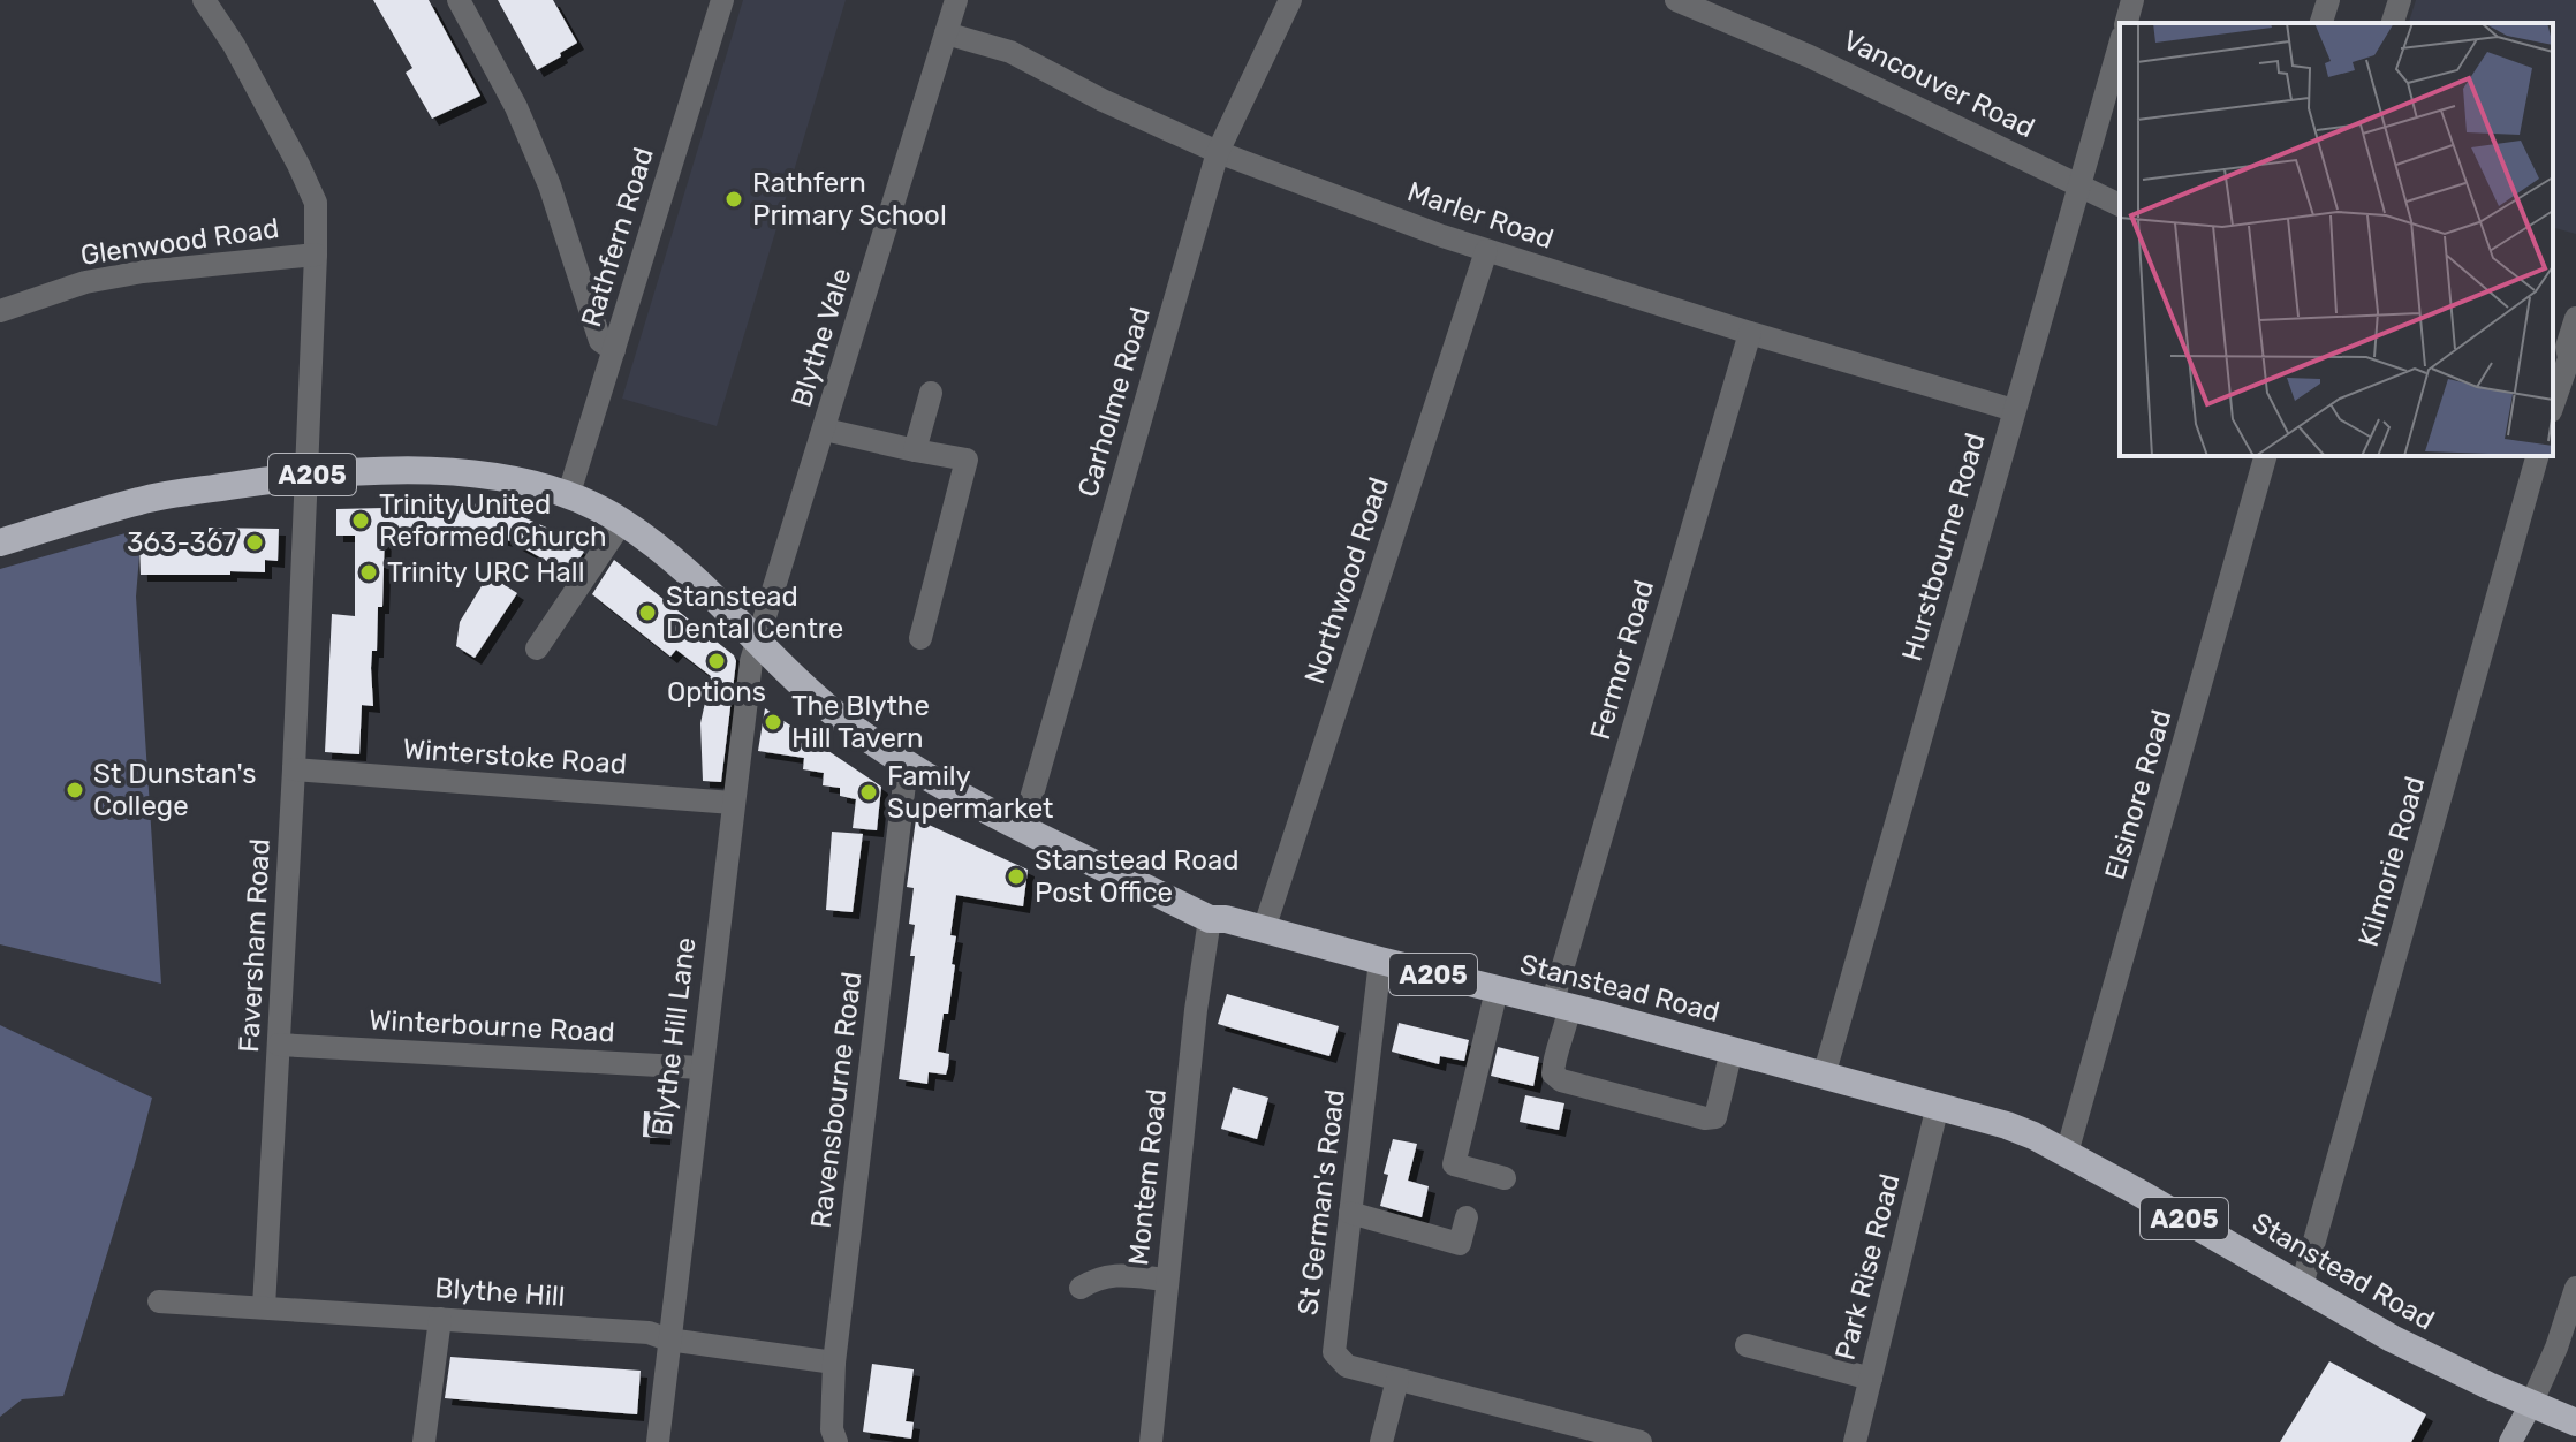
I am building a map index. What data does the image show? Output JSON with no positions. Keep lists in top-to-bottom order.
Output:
{
  "streets": {
    "highway": ["A205", "Stanstead Road"],
    "street": [
      "Vancouver Road",
      "Marler Road",
      "Rathfern Road",
      "Glenwood Road",
      "Blythe Vale",
      "Carholme Road",
      "Hurstbourne Road",
      "Northwood Road",
      "Fermor Road",
      "Winterstoke Road",
      "Elsinore Road",
      "Kilmorie Road",
      "Faversham Road",
      "Winterbourne Road",
      "Blythe Hill Lane",
      "Ravensbourne Road",
      "Montem Road",
      "St German's Road",
      "Park Rise Road",
      "Blythe Hill"
    ]
  },
  "crossings": [
    ["Vancouver Road", "Hurstbourne Road"],
    ["Marler Road", "Blythe Vale"],
    ["Marler Road", "Carholme Road"],
    ["Marler Road", "Hurstbourne Road"],
    ["Marler Road", "Northwood Road"],
    ["Marler Road", "Fermor Road"],
    ["Rathfern Road", "Stanstead Road"],
    ["Glenwood Road", "Faversham Road"],
    ["Blythe Vale", "Stanstead Road"],
    ["Blythe Vale", "Blythe Hill Lane"],
    ["Carholme Road", "Stanstead Road"],
    ["Hurstbourne Road", "Stanstead Road"],
    ["Northwood Road", "Stanstead Road"],
    ["Fermor Road", "Stanstead Road"],
    ["Winterstoke Road", "Faversham Road"],
    ["Winterstoke Road", "Blythe Hill Lane"],
    ["Elsinore Road", "Stanstead Road"],
    ["Kilmorie Road", "Stanstead Road"],
    ["Faversham Road", "Stanstead Road"],
    ["Faversham Road", "Winterbourne Road"],
    ["Faversham Road", "Blythe Hill"],
    ["Stanstead Road", "Blythe Hill Lane"],
    ["Stanstead Road", "Ravensbourne Road"],
    ["Stanstead Road", "Montem Road"],
    ["Stanstead Road", "St German's Road"],
    ["Stanstead Road", "Park Rise Road"],
    ["Winterbourne Road", "Blythe Hill Lane"],
    ["Blythe Hill Lane", "Blythe Hill"],
    ["Ravensbourne Road", "Blythe Hill"]
  ],
  "places": [
    "Rathfern Primary School",
    "Trinity United Reformed Church",
    "363-367",
    "Trinity URC Hall",
    "Stanstead Dental Centre",
    "Options",
    "The Blythe Hill Tavern",
    "St Dunstan's College",
    "Family Supermarket",
    "Stanstead Road Post Office"
  ]
}
